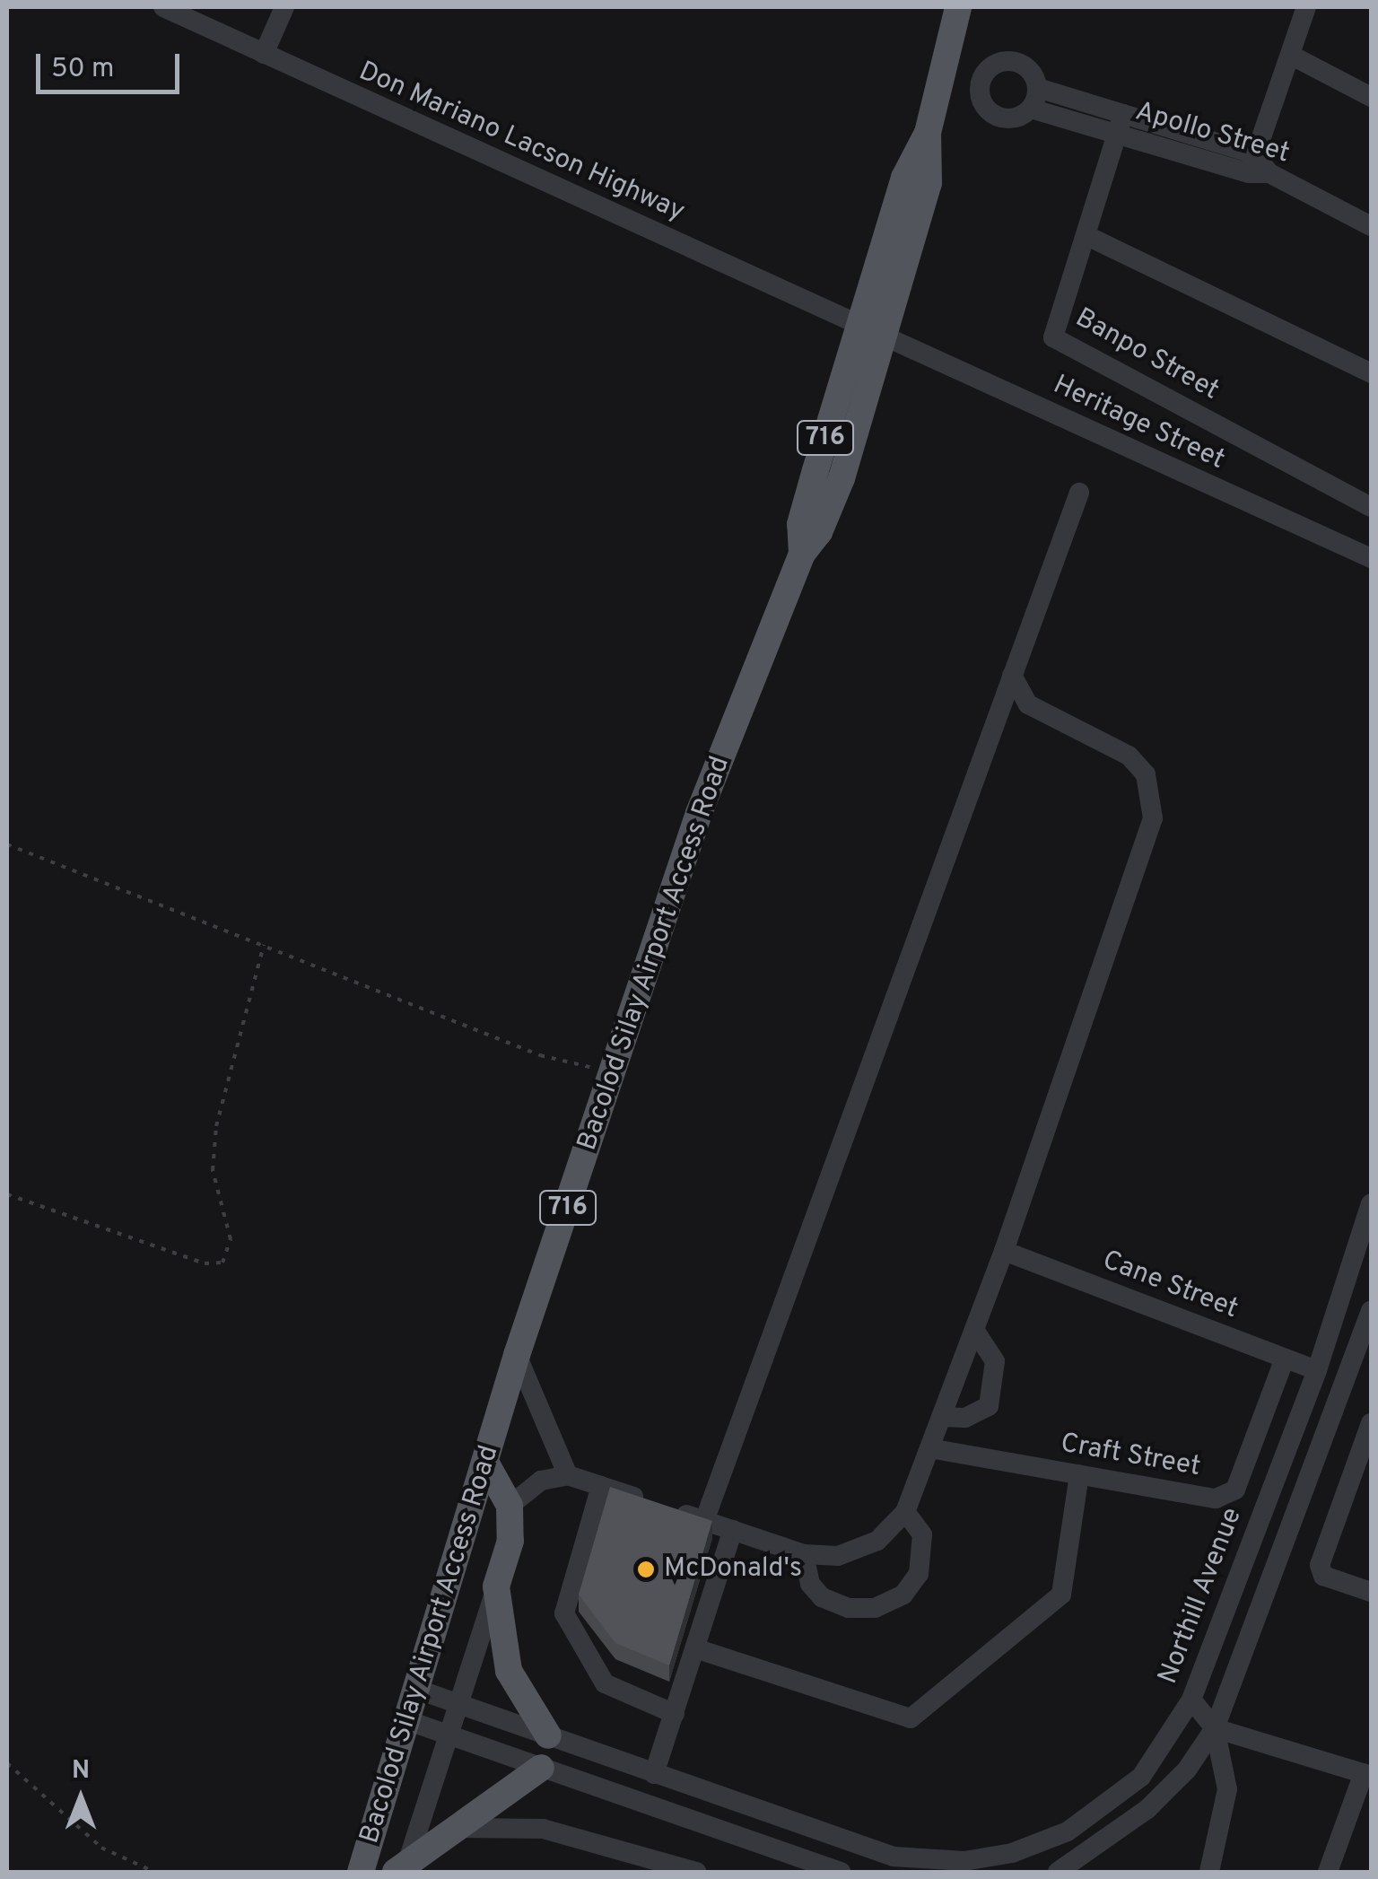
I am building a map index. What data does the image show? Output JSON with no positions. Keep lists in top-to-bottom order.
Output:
{
  "streets": {
    "main road": ["716", "Bacolod Silay Airport Access Road"],
    "street": [
      "Apollo Street",
      "Don Mariano Lacson Highway",
      "Banpo Street",
      "Heritage Street",
      "Cane Street",
      "Craft Street",
      "Northill Avenue"
    ]
  },
  "crossings": [
    ["Apollo Street", "Banpo Street"],
    ["Don Mariano Lacson Highway", "Heritage Street"],
    ["Don Mariano Lacson Highway", "Bacolod Silay Airport Access Road"],
    ["Heritage Street", "Bacolod Silay Airport Access Road"],
    ["Bacolod Silay Airport Access Road", "Northill Avenue"],
    ["Cane Street", "Craft Street"],
    ["Cane Street", "Northill Avenue"]
  ],
  "places": ["McDonald's"],
  "scale_bar": "50 m",
  "north": "top"
}
